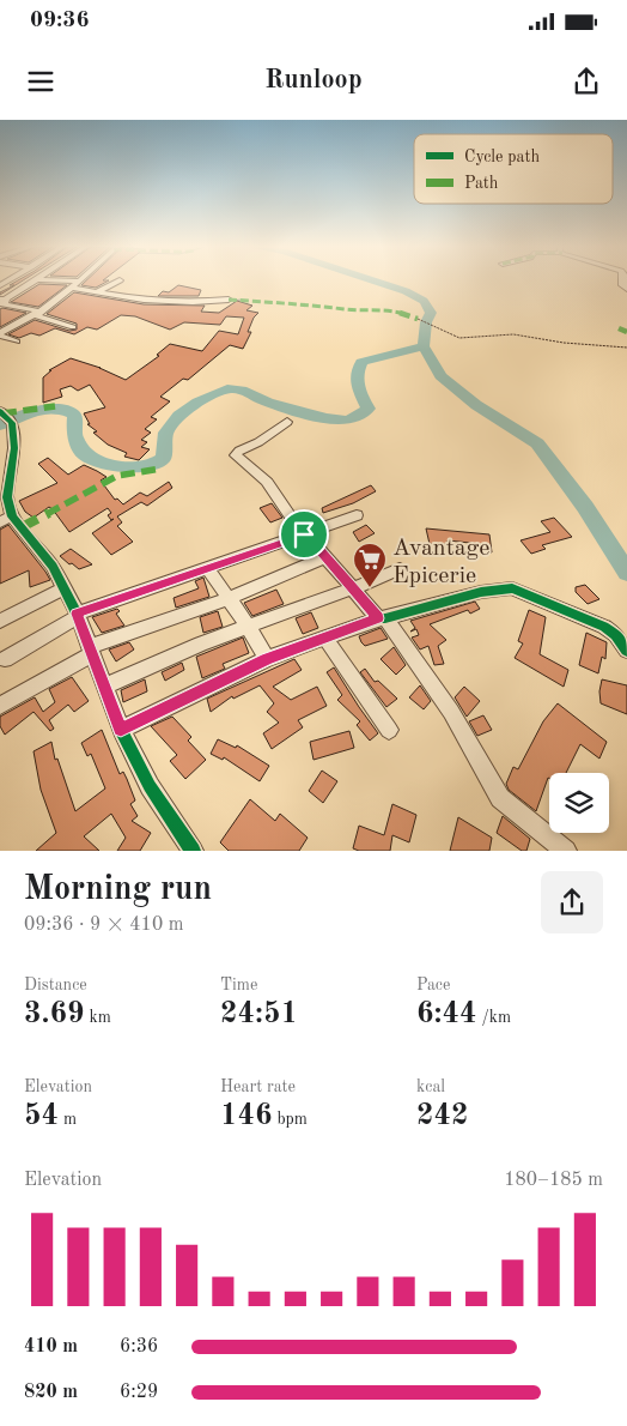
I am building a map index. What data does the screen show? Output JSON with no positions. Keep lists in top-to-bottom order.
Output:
{
  "places": {
    "supermarket": ["Avantage Epicerie"]
  },
  "legend": ["Cycle path", "Path"],
  "page": {
    "status": "09:36",
    "header": "Runloop",
    "heading": ["Morning run", "09:36 · 9 × 410 m"],
    "stats": [
      ["Distance", "3.69 km"],
      ["Time", "24:51"],
      ["Pace", "6:44 /km"],
      ["Elevation", "54 m"],
      ["Heart rate", "146 bpm"],
      ["kcal", "242"]
    ],
    "chart": ["Elevation", "180–185 m"],
    "list": [
      {
        "name": "410 m",
        "note": "6:36"
      },
      {
        "name": "820 m",
        "note": "6:29"
      }
    ]
  }
}
